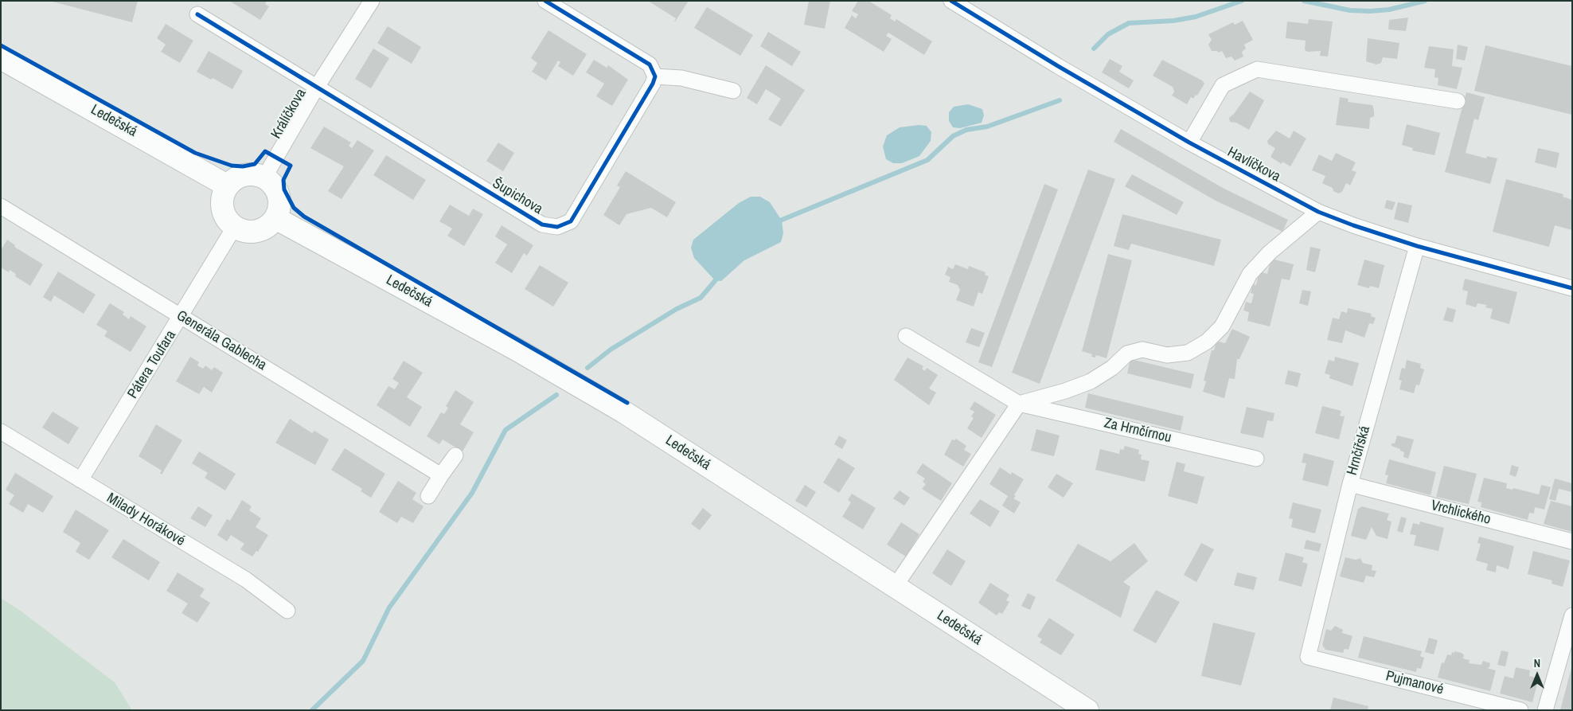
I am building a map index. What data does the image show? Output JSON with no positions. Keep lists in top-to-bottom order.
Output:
{
  "streets": {
    "main road": ["Ledečská"],
    "street": [
      "Králíčkova",
      "Havlíčkova",
      "Šupichova",
      "Generála Gablecha",
      "Pátera Toufara",
      "Za Hrnčírnou",
      "Hrnčířská",
      "Vrchlického",
      "Milady Horákové",
      "Pujmanové"
    ]
  },
  "crossings": [
    ["Králíčkova", "Ledečská"],
    ["Králíčkova", "Šupichova"],
    ["Králíčkova", "Pátera Toufara"],
    ["Ledečská", "Pátera Toufara"],
    ["Havlíčkova", "Hrnčířská"],
    ["Generála Gablecha", "Pátera Toufara"],
    ["Pátera Toufara", "Milady Horákové"],
    ["Hrnčířská", "Vrchlického"],
    ["Hrnčířská", "Pujmanové"]
  ],
  "north": "top"
}
